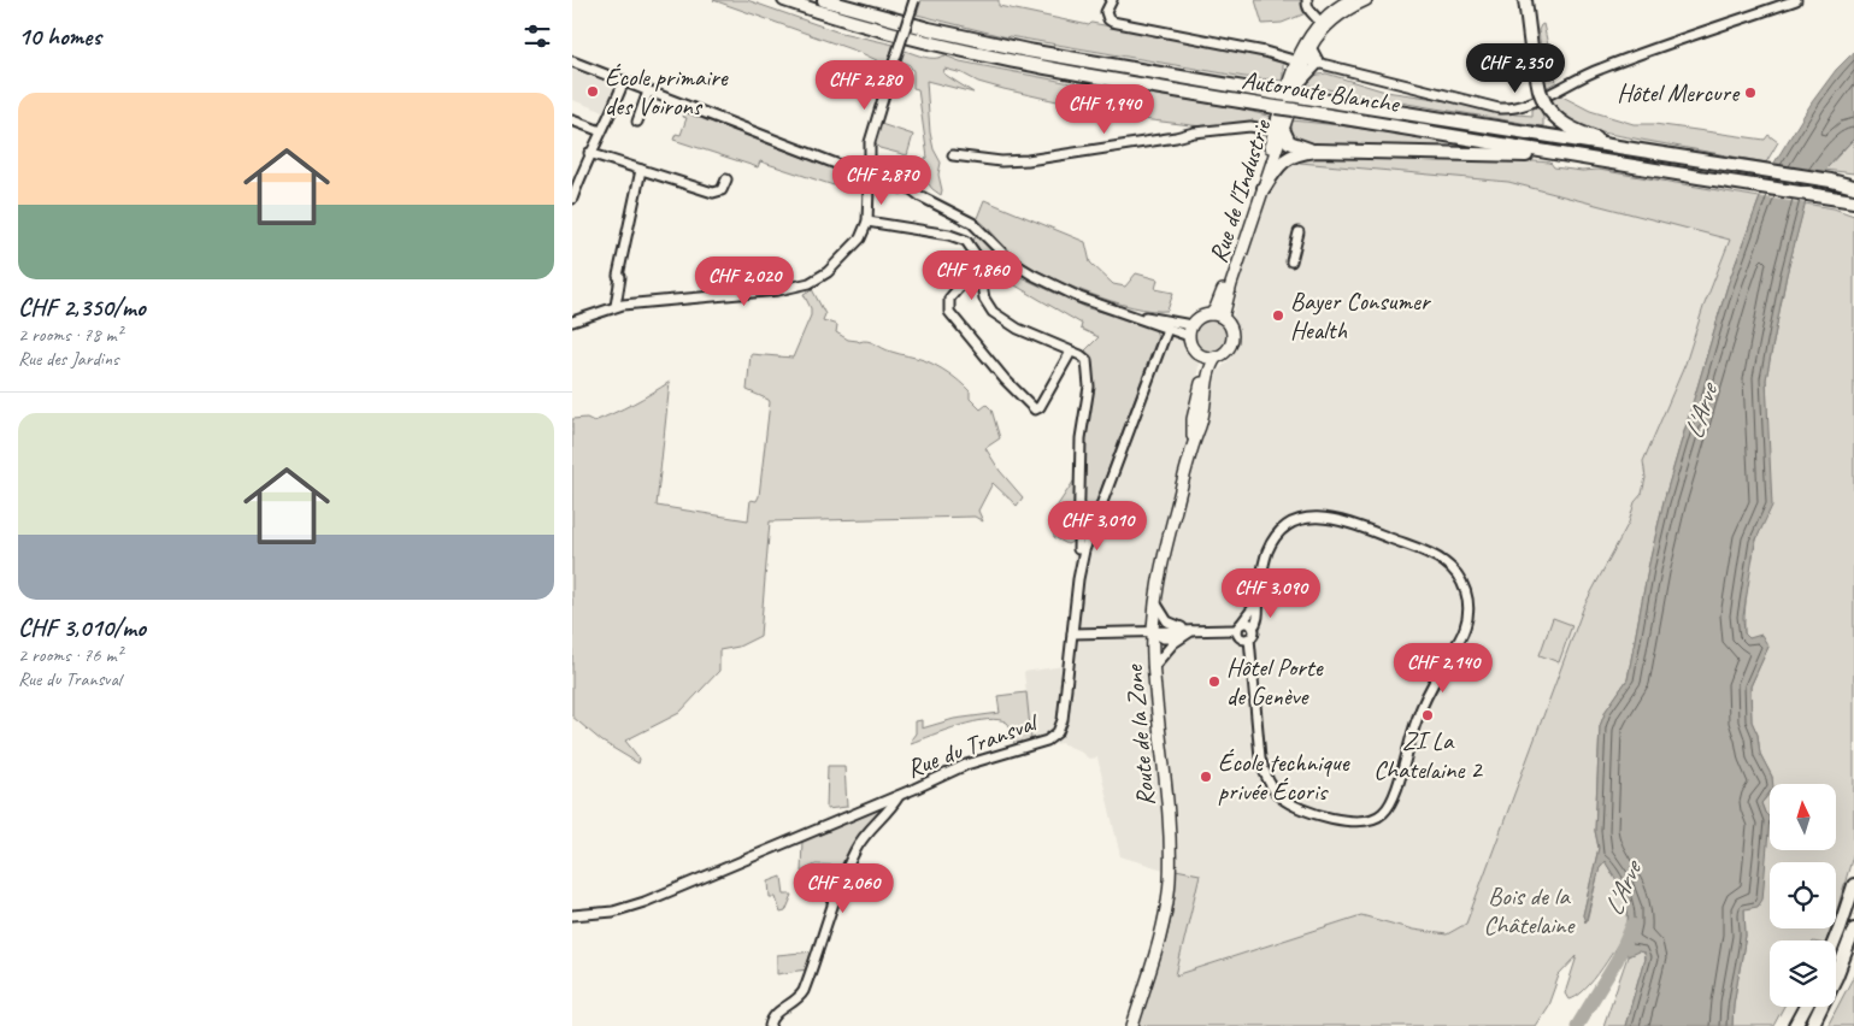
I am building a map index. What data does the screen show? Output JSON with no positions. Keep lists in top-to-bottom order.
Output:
{
  "streets": {
    "highway": ["Autoroute Blanche"],
    "main road": ["Rue de l'Industrie", "Route de la Zone"],
    "street": ["Rue du Transval"]
  },
  "crossings": [
    ["Autoroute Blanche", "Rue de l'Industrie"],
    ["Rue de l'Industrie", "Route de la Zone"]
  ],
  "water": ["L'Arve"],
  "parks": ["Bois de la Châtelaine"],
  "places": [
    "École primaire des Voirons",
    "Hôtel Mercure",
    "Bayer Consumer Health",
    "Hôtel Porte de Genève",
    "ZI La Chatelaine 2",
    "École technique privée Écoris"
  ],
  "north": "top",
  "page": {
    "heading": "10 homes",
    "price": [
      "CHF 2,350",
      "CHF 2,280",
      "CHF 1,940",
      "CHF 2,870",
      "CHF 1,860",
      "CHF 2,020",
      "CHF 3,010",
      "CHF 3,090",
      "CHF 2,140",
      "CHF 2,060"
    ],
    "list": [
      {
        "name": "CHF 2,350/mo",
        "note": "2 rooms · 78 m² · Rue des Jardins"
      },
      {
        "name": "CHF 3,010/mo",
        "note": "2 rooms · 76 m² · Rue du Transval"
      }
    ]
  }
}
